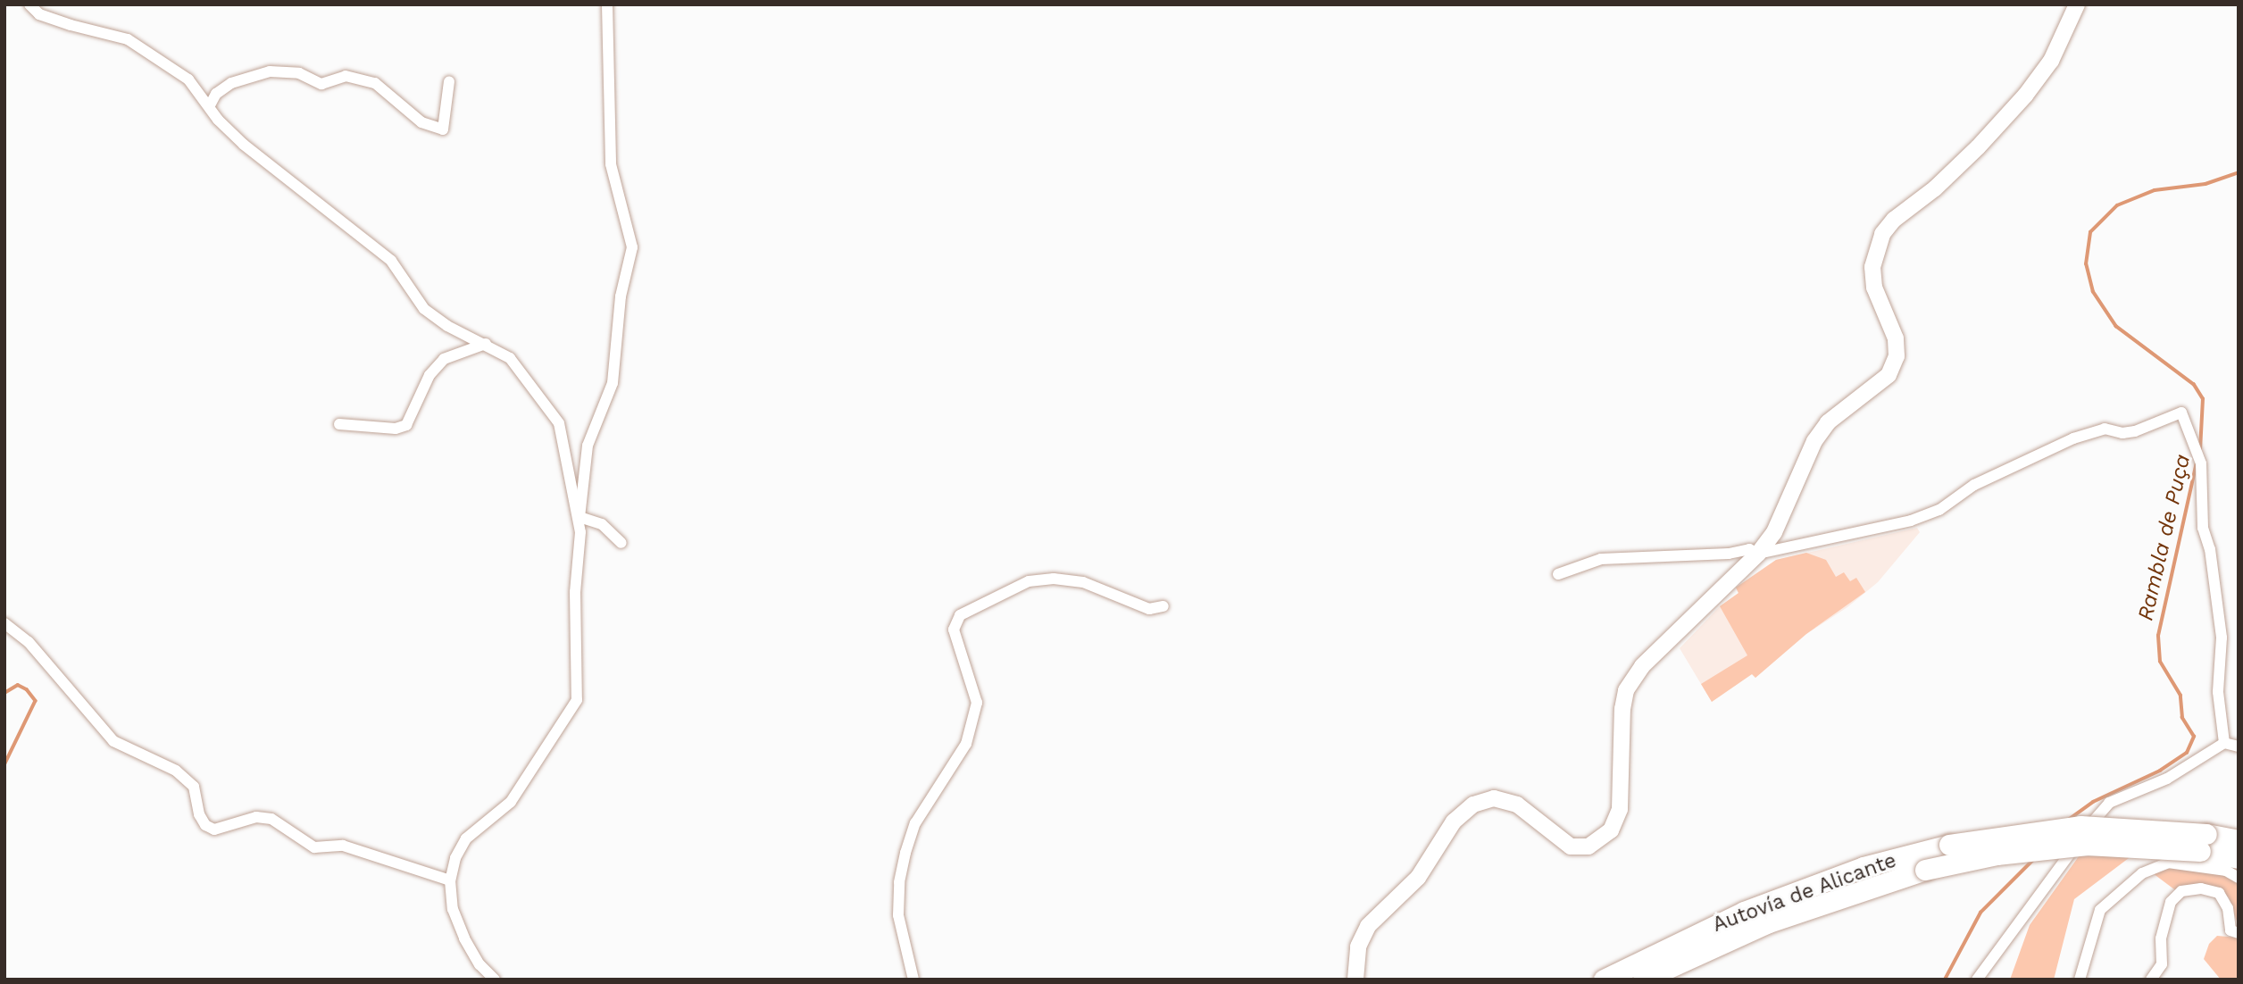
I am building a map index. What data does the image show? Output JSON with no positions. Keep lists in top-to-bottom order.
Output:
{
  "streets": {
    "highway": ["Autovía de Alicante"]
  },
  "water": ["Rambla de Puça"]
}
